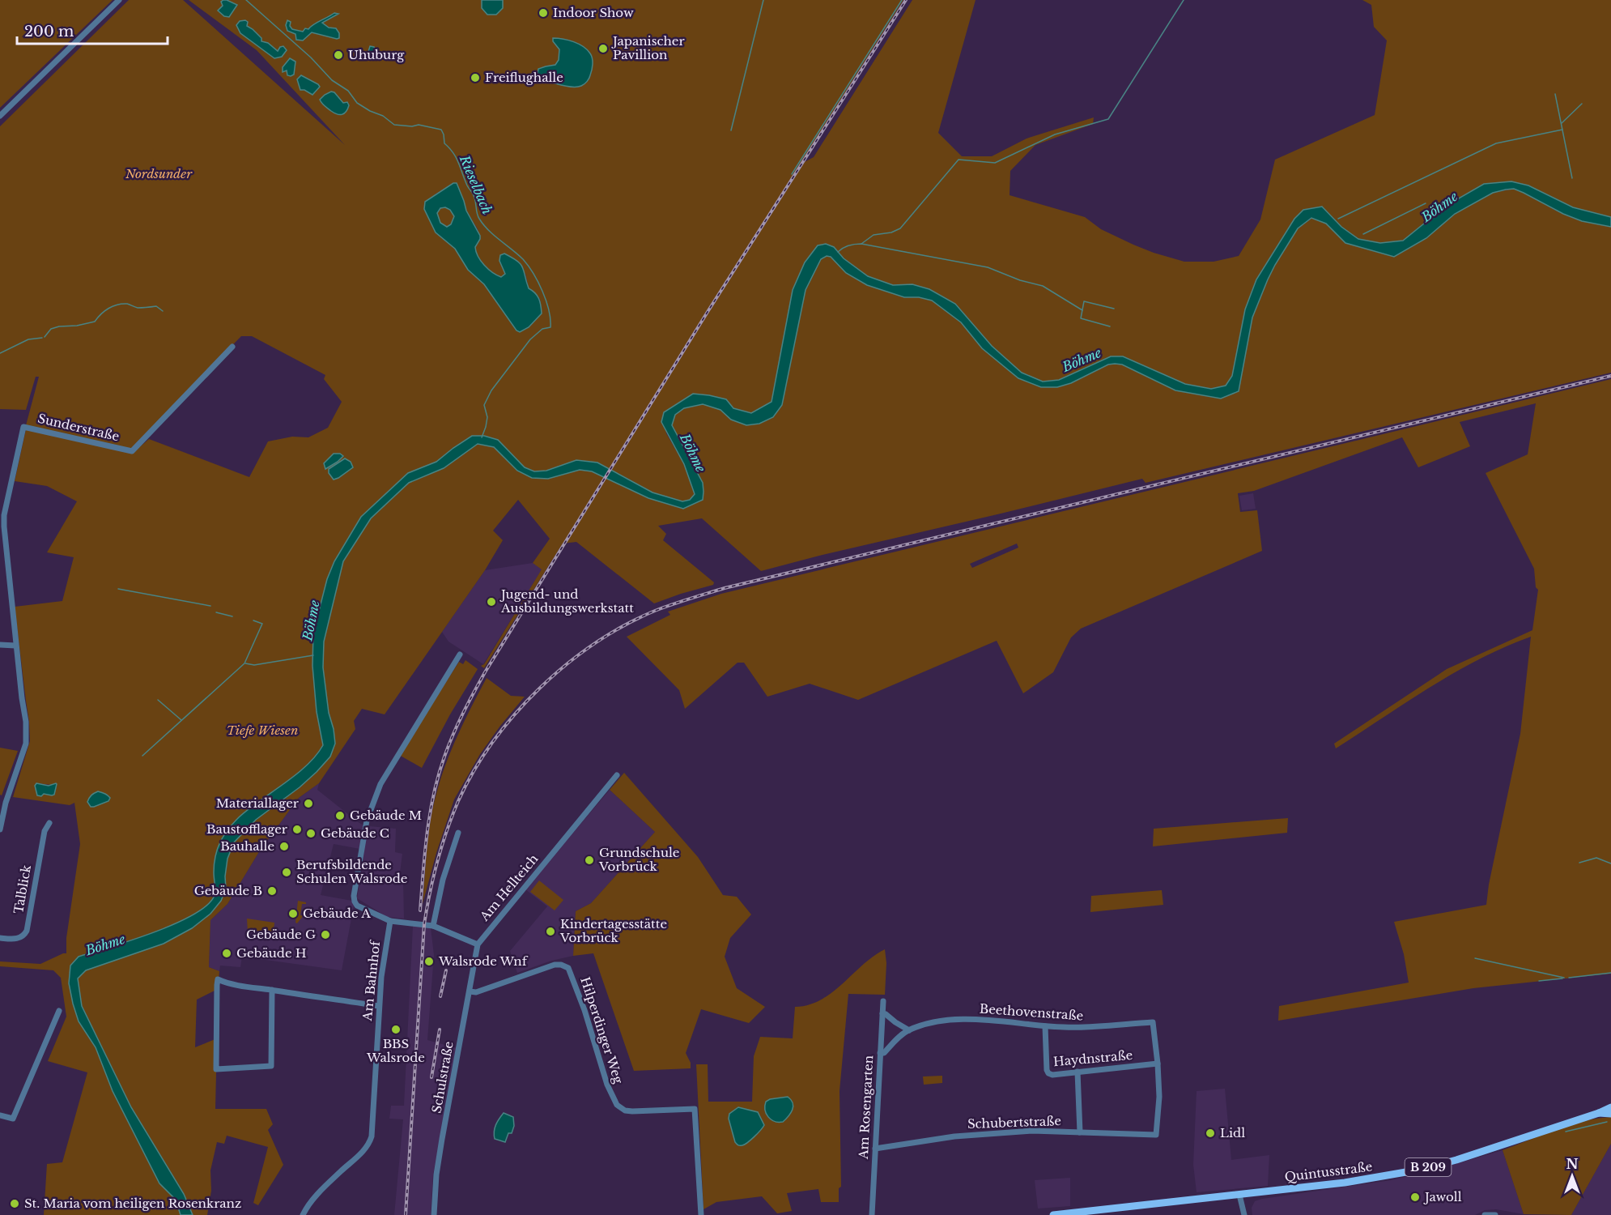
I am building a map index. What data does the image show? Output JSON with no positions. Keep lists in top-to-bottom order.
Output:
{
  "streets": {
    "main road": ["B 209", "Quintusstraße"],
    "street": [
      "Sunderstraße",
      "Am Hellteich",
      "Talblick",
      "Am Bahnhof",
      "Beethovenstraße",
      "Hilperdinger Weg",
      "Haydnstraße",
      "Schulstraße",
      "Am Rosengarten",
      "Schubertstraße"
    ]
  },
  "crossings": [
    ["Am Hellteich", "Schulstraße"],
    ["Beethovenstraße", "Haydnstraße"],
    ["Beethovenstraße", "Am Rosengarten"],
    ["Beethovenstraße", "Schubertstraße"],
    ["Hilperdinger Weg", "Schulstraße"],
    ["Haydnstraße", "Schubertstraße"],
    ["Am Rosengarten", "Schubertstraße"]
  ],
  "water": ["Rieselbach", "Böhme"],
  "parks": ["Nordsunder", "Tiefe Wiesen"],
  "places": [
    "Indoor Show",
    "Japanischer Pavillion",
    "Uhuburg",
    "Freiflughalle",
    "Jugend- und Ausbildungswerkstatt",
    "Materiallager",
    "Gebäude M",
    "Baustofflager",
    "Gebäude C",
    "Bauhalle",
    "Grundschule Vorbrück",
    "Berufsbildende Schulen Walsrode",
    "Gebäude B",
    "Gebäude A",
    "Kindertagesstätte Vorbrück",
    "Gebäude G",
    "Gebäude H",
    "Walsrode Wnf",
    "BBS Walsrode",
    "Lidl",
    "Jawoll",
    "St. Maria vom heiligen Rosenkranz"
  ],
  "scale_bar": "200 m",
  "north": "top"
}
